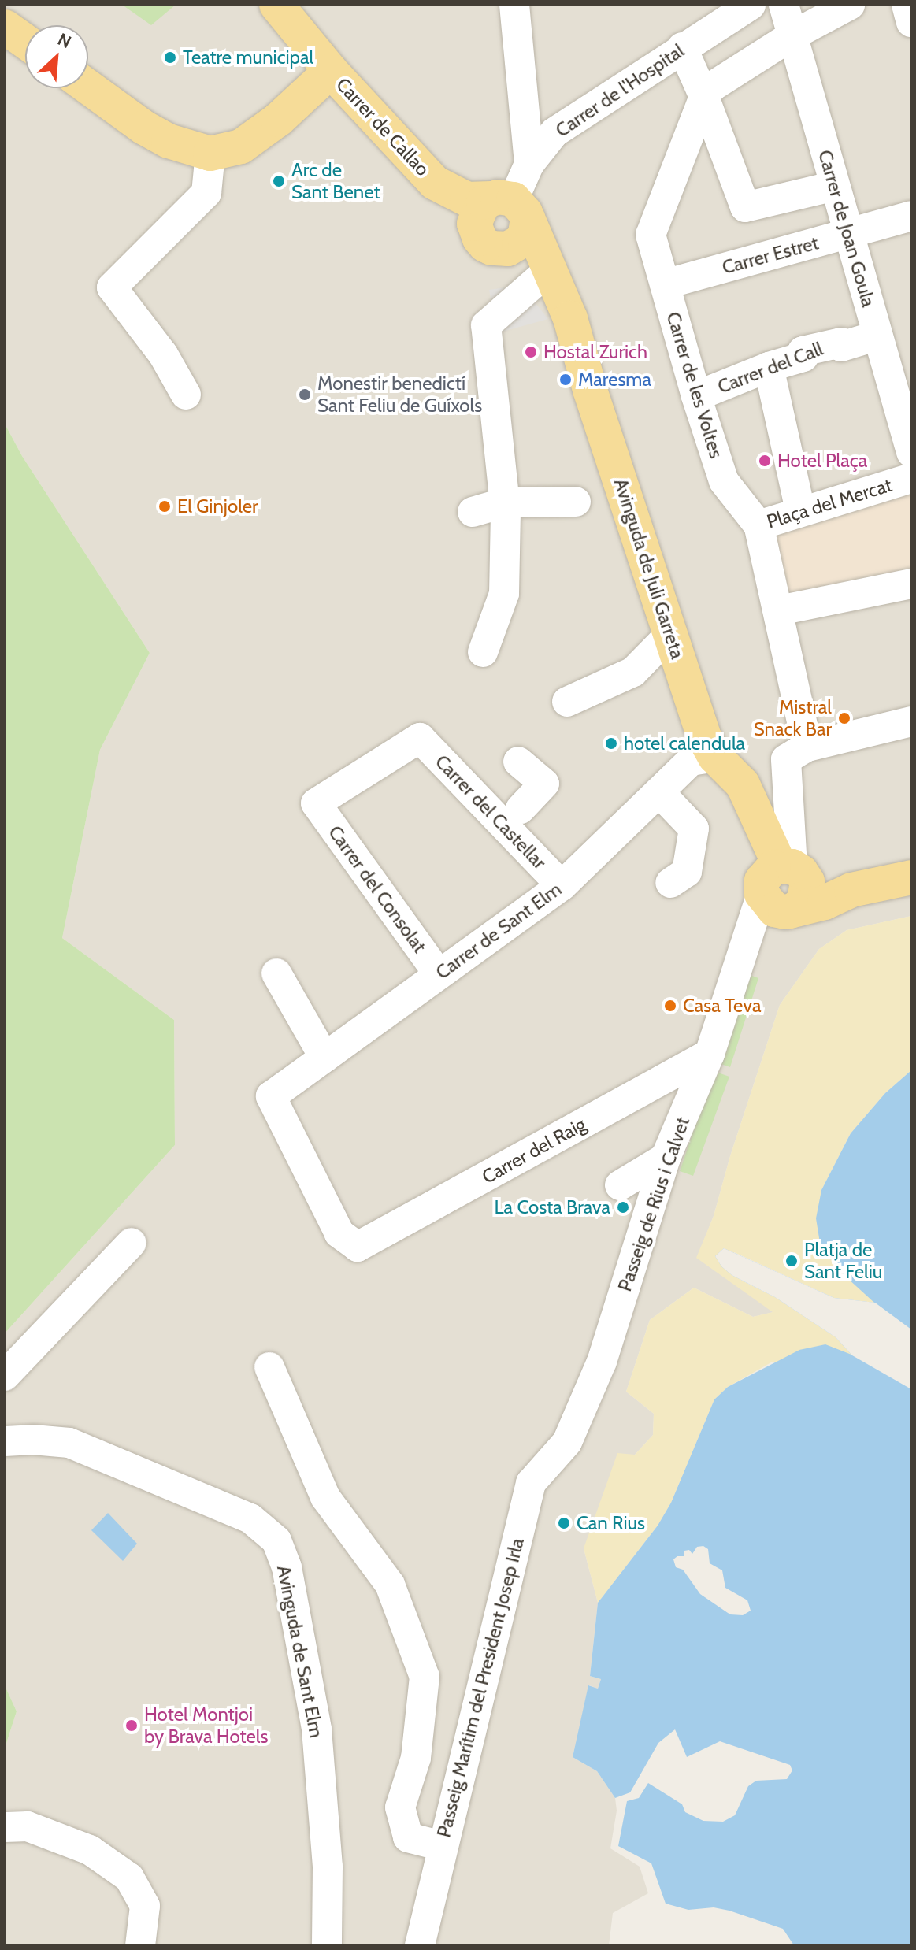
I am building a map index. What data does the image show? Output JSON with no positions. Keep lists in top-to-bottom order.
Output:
{
  "streets": {
    "main road": ["Carrer de Callao", "Avinguda de Juli Garreta"],
    "street": [
      "Carrer de l'Hospital",
      "Carrer de Joan Goula",
      "Carrer Estret",
      "Carrer del Call",
      "Carrer de les Voltes",
      "Plaça del Mercat",
      "Carrer del Castellar",
      "Carrer del Consolat",
      "Carrer de Sant Elm",
      "Carrer del Raig",
      "Passeig de Rius i Calvet",
      "Avinguda de Sant Elm",
      "Passeig Marítim del President Josep Irla"
    ]
  },
  "crossings": [
    ["Carrer de l'Hospital", "Carrer de Callao"],
    ["Carrer de l'Hospital", "Avinguda de Juli Garreta"],
    ["Carrer de Callao", "Avinguda de Juli Garreta"],
    ["Carrer de Joan Goula", "Carrer Estret"],
    ["Carrer de Joan Goula", "Carrer del Call"],
    ["Carrer Estret", "Carrer de les Voltes"],
    ["Carrer del Call", "Carrer de les Voltes"],
    ["Carrer de les Voltes", "Plaça del Mercat"],
    ["Plaça del Mercat", "Passeig de Rius i Calvet"],
    ["Avinguda de Juli Garreta", "Carrer de Sant Elm"],
    ["Avinguda de Juli Garreta", "Passeig de Rius i Calvet"],
    ["Carrer del Castellar", "Carrer del Consolat"],
    ["Carrer del Castellar", "Carrer de Sant Elm"],
    ["Carrer del Consolat", "Carrer de Sant Elm"],
    ["Carrer de Sant Elm", "Carrer del Raig"],
    ["Carrer del Raig", "Passeig de Rius i Calvet"],
    ["Passeig de Rius i Calvet", "Passeig Marítim del President Josep Irla"]
  ],
  "places": [
    "Teatre municipal",
    "Arc de Sant Benet",
    "Hostal Zurich",
    "Maresma",
    "Monestir benedictí Sant Feliu de Guíxols",
    "Hotel Plaça",
    "El Ginjoler",
    "Mistral Snack Bar",
    "hotel calendula",
    "Casa Teva",
    "La Costa Brava",
    "Platja de Sant Feliu",
    "Can Rius",
    "Hotel Montjoi by Brava Hotels"
  ],
  "north": "top right"
}
